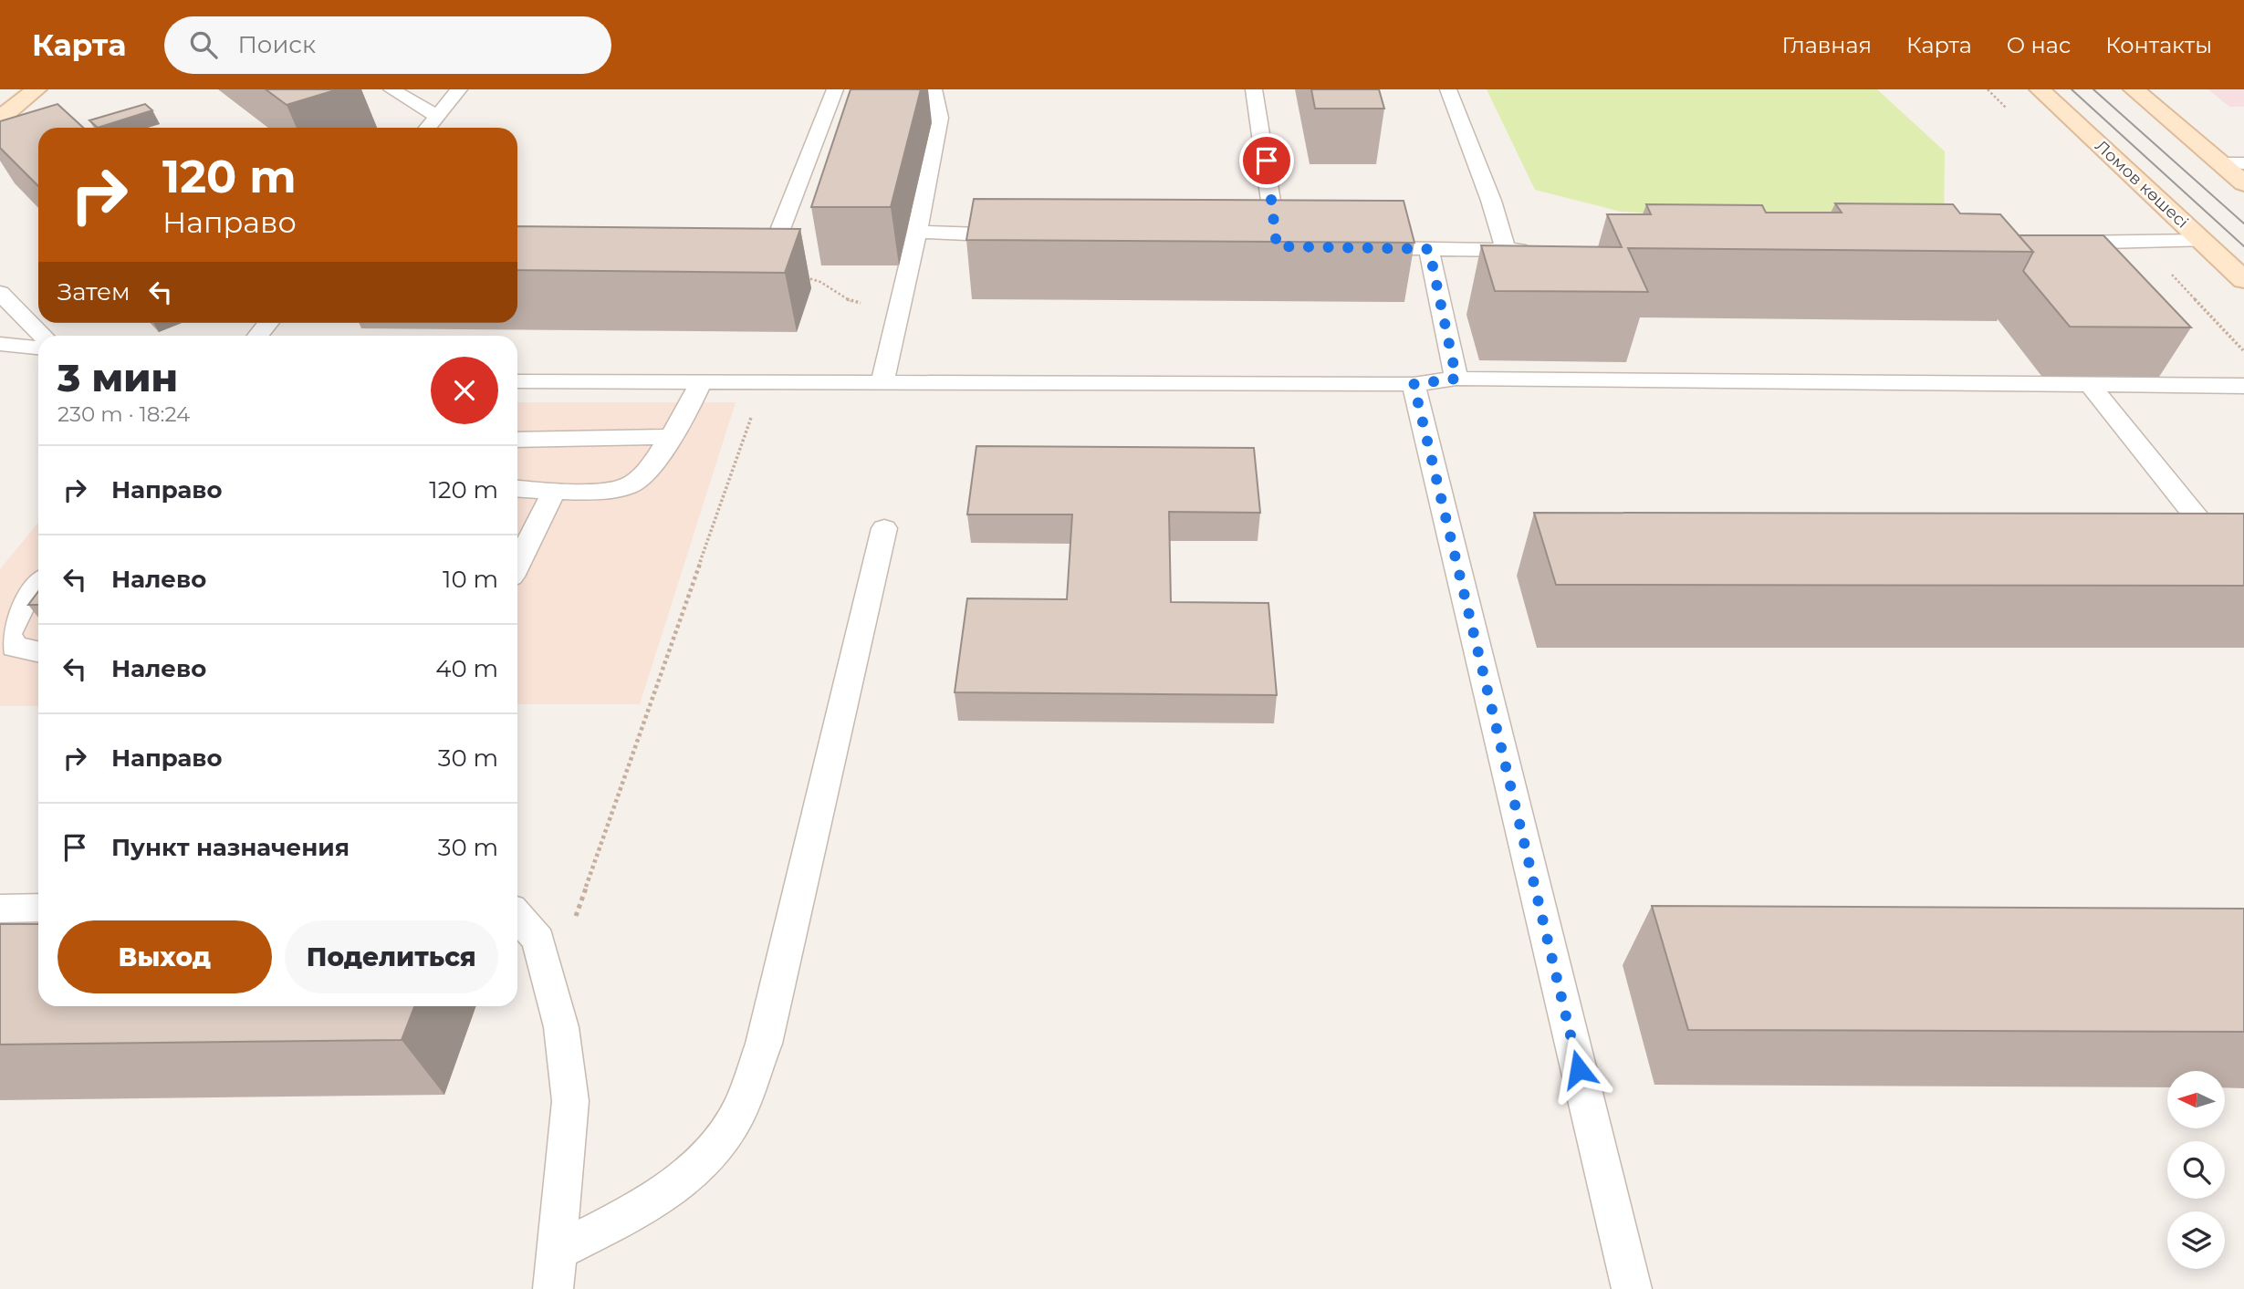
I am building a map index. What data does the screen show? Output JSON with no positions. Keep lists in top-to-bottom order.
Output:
{
  "streets": {
    "main road": ["Ломов көшесі"]
  },
  "north": "left",
  "page": {
    "header": "Карта",
    "search": "Поиск",
    "nav": [
      "Главная",
      "Карта",
      "О нас",
      "Контакты"
    ],
    "turn": ["120 m", "Направо"],
    "then": "Затем",
    "heading": ["3 мин", "230 m · 18:24"],
    "list": [
      {
        "name": "Направо",
        "value": "120 m"
      },
      {
        "name": "Налево",
        "value": "10 m"
      },
      {
        "name": "Налево",
        "value": "40 m"
      },
      {
        "name": "Направо",
        "value": "30 m"
      },
      {
        "name": "Пункт назначения",
        "value": "30 m"
      }
    ],
    "buttons": ["Выход", "Поделиться"]
  }
}
